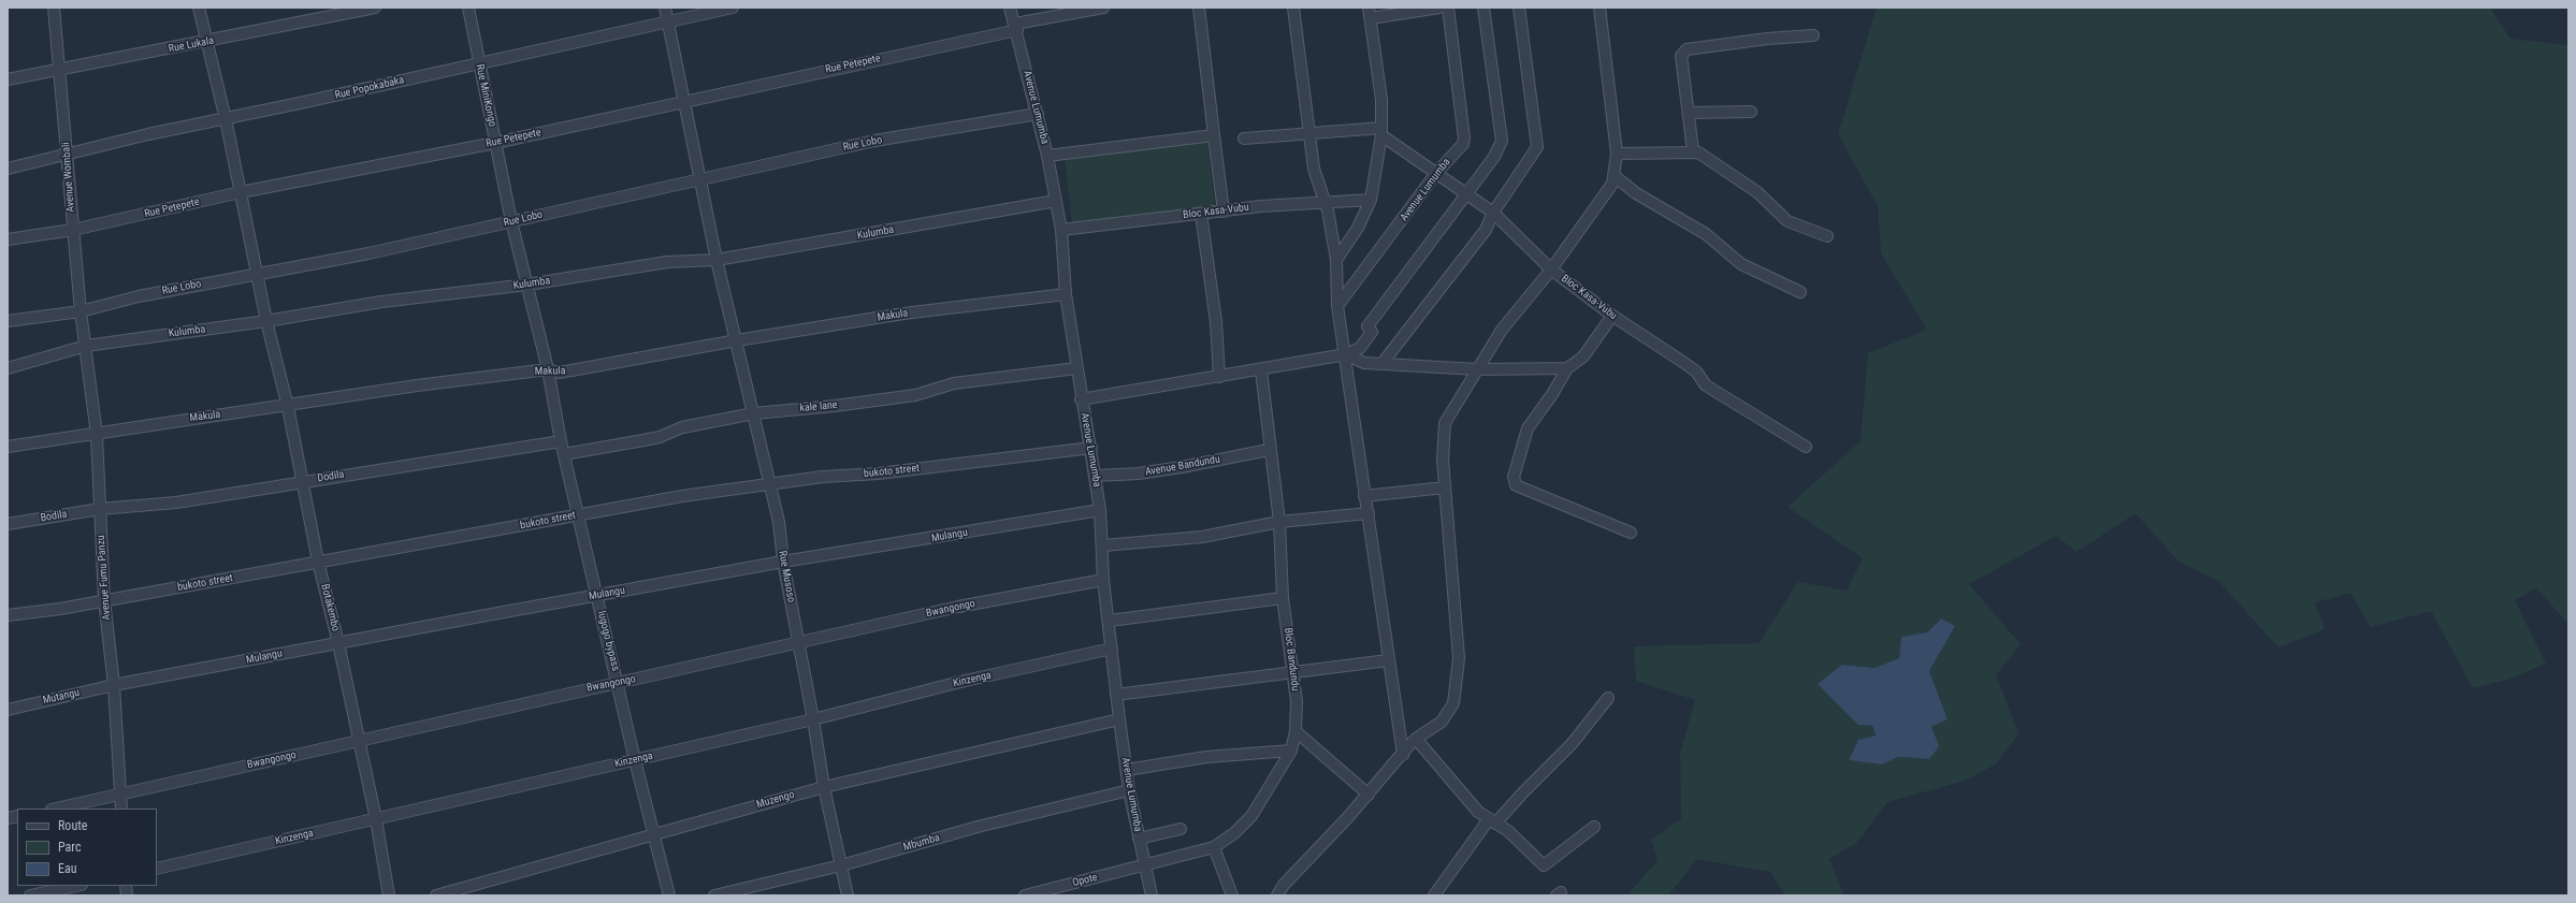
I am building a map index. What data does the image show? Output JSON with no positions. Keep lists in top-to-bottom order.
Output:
{
  "streets": {
    "street": [
      "Rue Lukala",
      "Rue Petepete",
      "Rue Popokabaka",
      "Rue MiniKongo",
      "Avenue Lumumba",
      "Rue Lobo",
      "Avenue Wombali",
      "Bloc Kasa-Vubu",
      "Kulumba",
      "Makula",
      "kale lane",
      "Avenue Bandundu",
      "bukoto street",
      "Dodila",
      "Bodila",
      "Mulangu",
      "Rue Musoso",
      "Avenue Fumu Panzu",
      "Botakembo",
      "Bwangongo",
      "lugogo bypass",
      "Bloc Bandundu",
      "Kinzenga",
      "Mutangu",
      "Muzengo",
      "Mbumba",
      "Opote"
    ]
  },
  "crossings": [
    ["Rue Lukala", "Avenue Wombali"],
    ["Rue Lukala", "Botakembo"],
    ["Rue Petepete", "Rue MiniKongo"],
    ["Rue Petepete", "Avenue Lumumba"],
    ["Rue Petepete", "Avenue Wombali"],
    ["Rue Petepete", "Rue Musoso"],
    ["Rue Petepete", "Botakembo"],
    ["Rue Popokabaka", "Rue MiniKongo"],
    ["Rue Popokabaka", "Avenue Wombali"],
    ["Rue Popokabaka", "Rue Musoso"],
    ["Rue Popokabaka", "Botakembo"],
    ["Rue MiniKongo", "Rue Lobo"],
    ["Rue MiniKongo", "Kulumba"],
    ["Rue MiniKongo", "lugogo bypass"],
    ["Avenue Lumumba", "Rue Lobo"],
    ["Avenue Lumumba", "Bloc Kasa-Vubu"],
    ["Avenue Lumumba", "Kulumba"],
    ["Avenue Lumumba", "Makula"],
    ["Avenue Lumumba", "kale lane"],
    ["Avenue Lumumba", "Avenue Bandundu"],
    ["Avenue Lumumba", "bukoto street"],
    ["Avenue Lumumba", "Mulangu"],
    ["Avenue Lumumba", "Bwangongo"],
    ["Avenue Lumumba", "Bloc Bandundu"],
    ["Avenue Lumumba", "Kinzenga"],
    ["Avenue Lumumba", "Muzengo"],
    ["Avenue Lumumba", "Mbumba"],
    ["Avenue Lumumba", "Opote"],
    ["Rue Lobo", "Avenue Wombali"],
    ["Rue Lobo", "Rue Musoso"],
    ["Rue Lobo", "Botakembo"],
    ["Avenue Wombali", "Kulumba"],
    ["Avenue Wombali", "Avenue Fumu Panzu"],
    ["Kulumba", "Rue Musoso"],
    ["Kulumba", "Avenue Fumu Panzu"],
    ["Kulumba", "Botakembo"],
    ["Kulumba", "lugogo bypass"],
    ["Makula", "Rue Musoso"],
    ["Makula", "Avenue Fumu Panzu"],
    ["Makula", "Botakembo"],
    ["Makula", "lugogo bypass"],
    ["kale lane", "Rue Musoso"],
    ["kale lane", "lugogo bypass"],
    ["Avenue Bandundu", "Bloc Bandundu"],
    ["bukoto street", "Rue Musoso"],
    ["bukoto street", "Avenue Fumu Panzu"],
    ["bukoto street", "Botakembo"],
    ["bukoto street", "lugogo bypass"],
    ["Dodila", "Bodila"],
    ["Dodila", "Avenue Fumu Panzu"],
    ["Dodila", "Botakembo"],
    ["Dodila", "lugogo bypass"],
    ["Bodila", "Avenue Fumu Panzu"],
    ["Mulangu", "Rue Musoso"],
    ["Mulangu", "Avenue Fumu Panzu"],
    ["Mulangu", "Botakembo"],
    ["Mulangu", "lugogo bypass"],
    ["Mulangu", "Mutangu"],
    ["Rue Musoso", "Bwangongo"],
    ["Rue Musoso", "Kinzenga"],
    ["Rue Musoso", "Muzengo"],
    ["Rue Musoso", "Mbumba"],
    ["Avenue Fumu Panzu", "Bwangongo"],
    ["Avenue Fumu Panzu", "Mutangu"],
    ["Botakembo", "Bwangongo"],
    ["Botakembo", "Kinzenga"],
    ["Bwangongo", "lugogo bypass"],
    ["lugogo bypass", "Kinzenga"],
    ["lugogo bypass", "Muzengo"],
    ["Bloc Bandundu", "Opote"]
  ],
  "legend": ["Route", "Parc", "Eau"]
}
